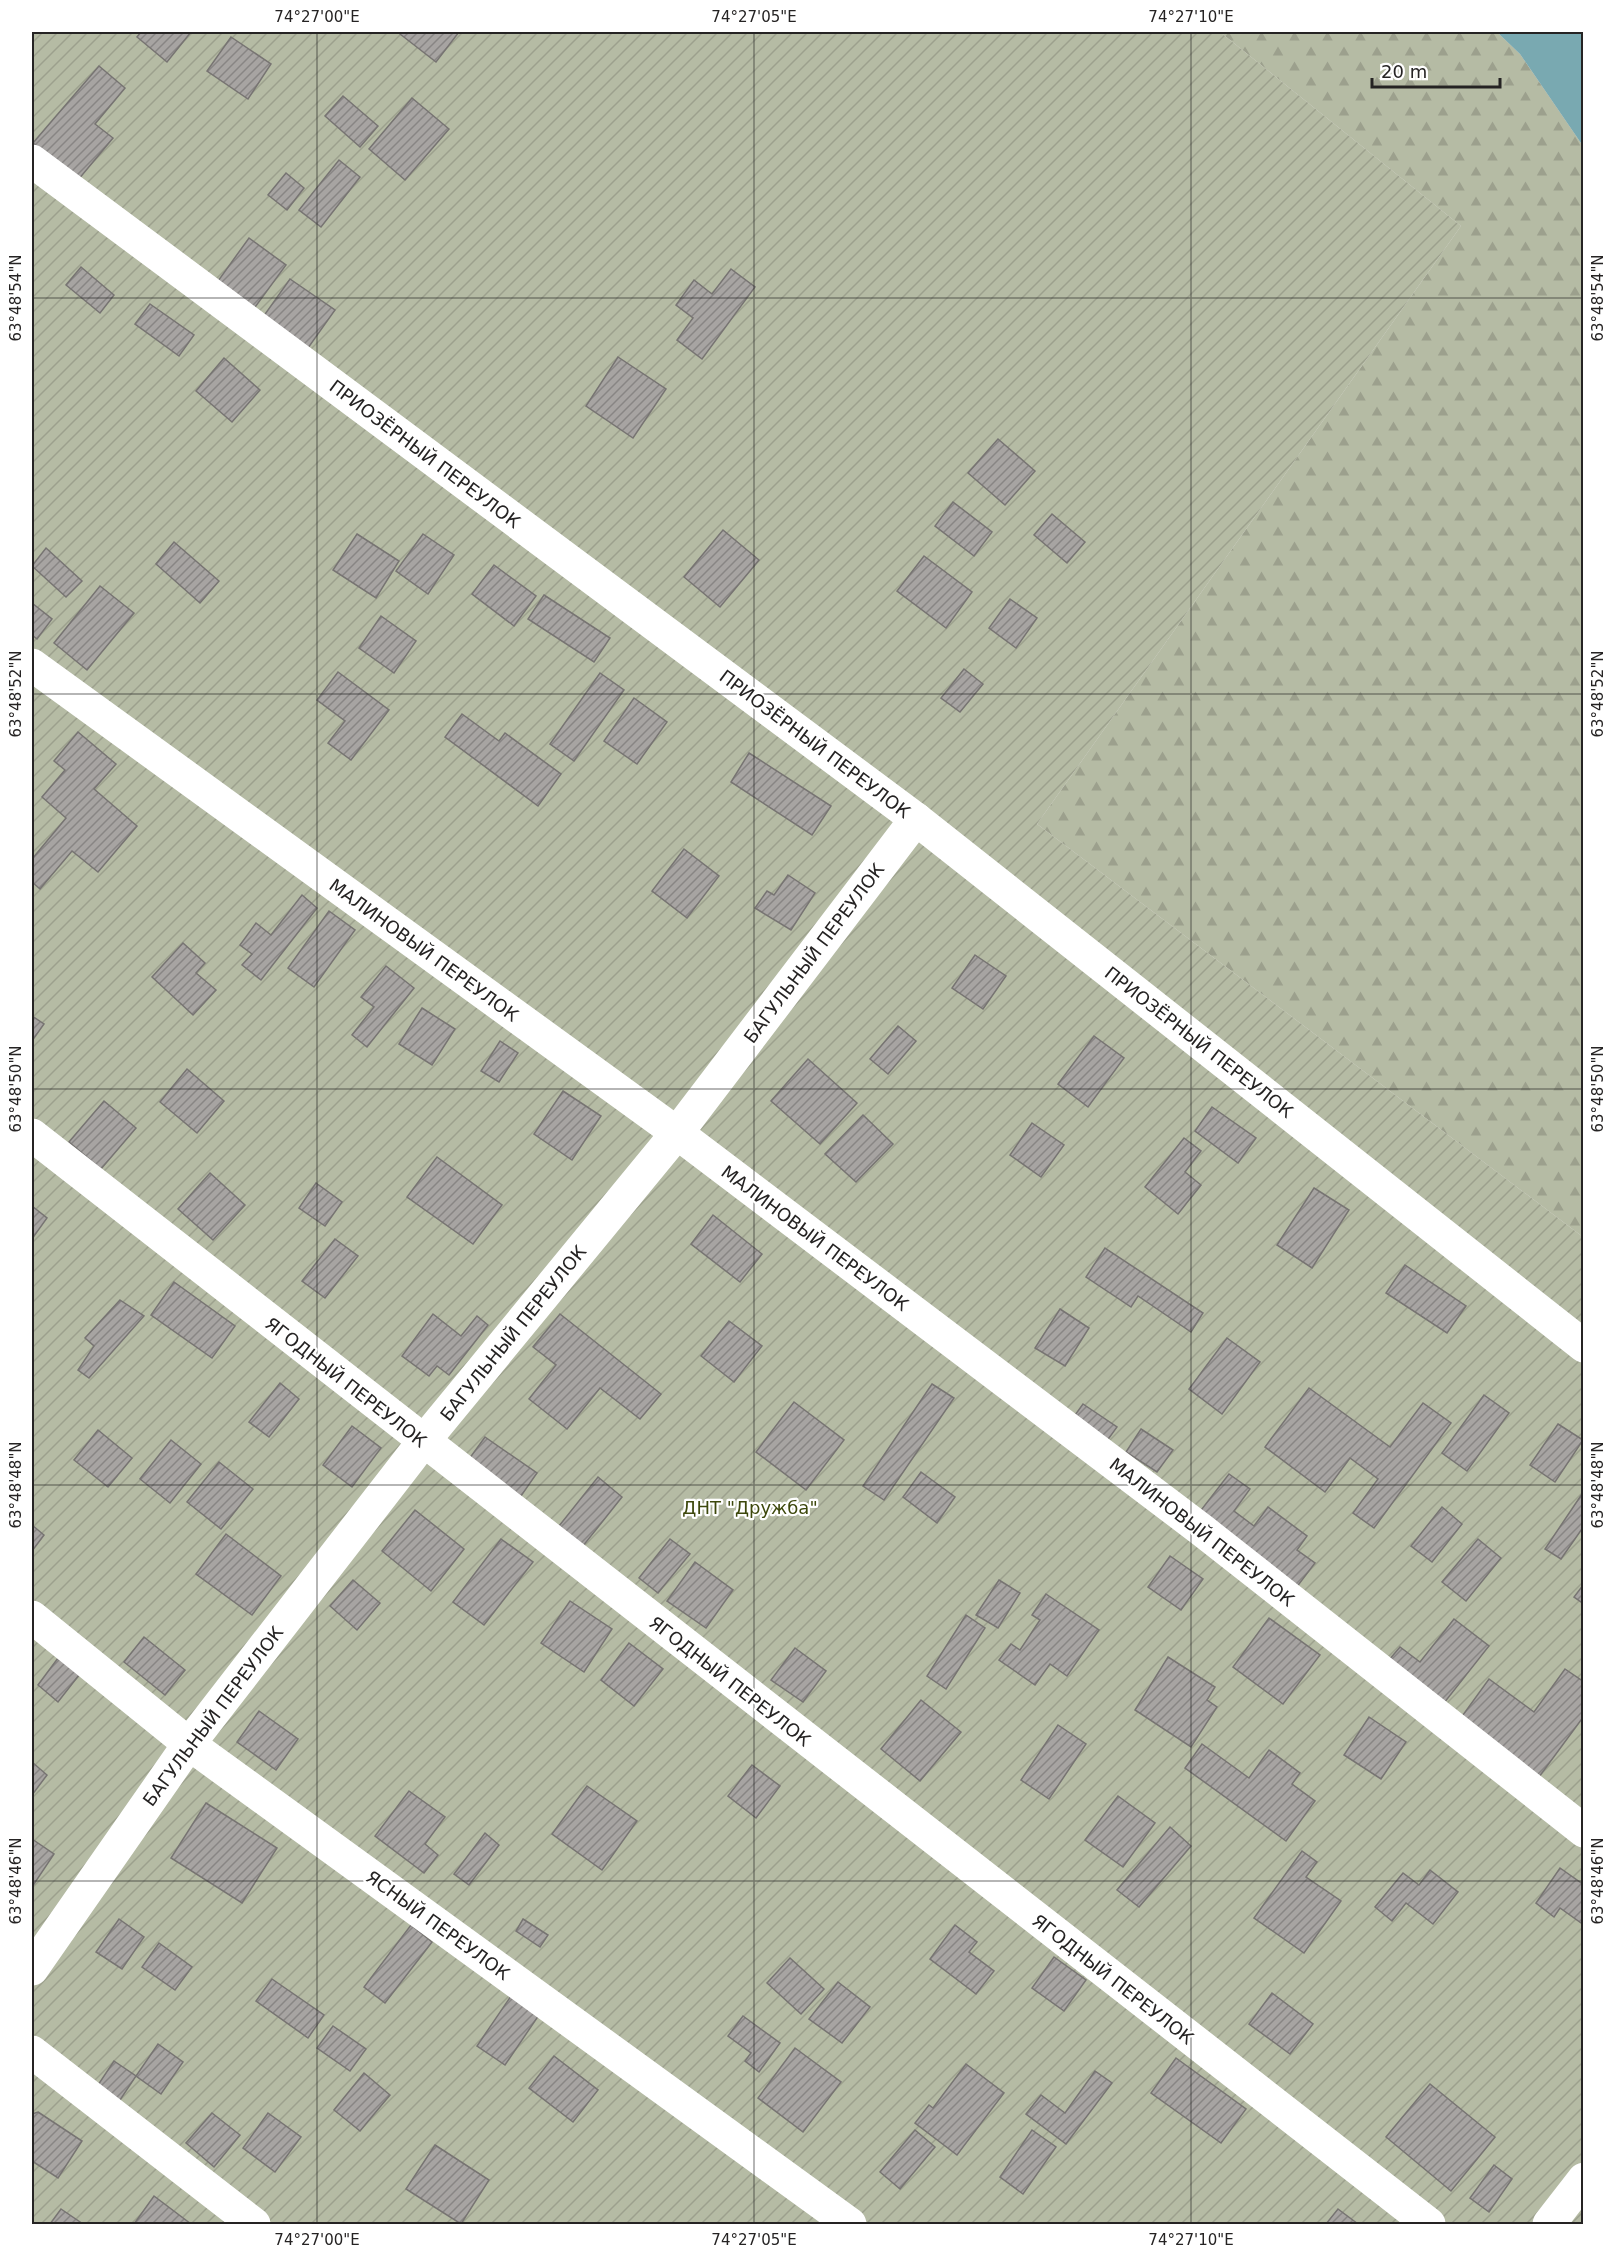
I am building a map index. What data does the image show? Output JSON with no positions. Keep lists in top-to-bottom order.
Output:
{
  "streets": {
    "street": [
      "ПРИОЗЁРНЫЙ ПЕРЕУЛОК",
      "МАЛИНОВЫЙ ПЕРЕУЛОК",
      "БАГУЛЬНЫЙ ПЕРЕУЛОК",
      "ЯГОДНЫЙ ПЕРЕУЛОК",
      "ЯСНЫЙ ПЕРЕУЛОК"
    ]
  },
  "crossings": [
    ["ПРИОЗЁРНЫЙ ПЕРЕУЛОК", "БАГУЛЬНЫЙ ПЕРЕУЛОК"],
    ["МАЛИНОВЫЙ ПЕРЕУЛОК", "БАГУЛЬНЫЙ ПЕРЕУЛОК"],
    ["БАГУЛЬНЫЙ ПЕРЕУЛОК", "ЯГОДНЫЙ ПЕРЕУЛОК"],
    ["БАГУЛЬНЫЙ ПЕРЕУЛОК", "ЯСНЫЙ ПЕРЕУЛОК"]
  ],
  "parks": ["ДНТ \"Дружба\""],
  "scale_bar": "20 m",
  "coordinates": [
    "74°27'00\"E",
    "74°27'05\"E",
    "74°27'10\"E",
    "63°48'54\"N",
    "63°48'52\"N",
    "63°48'50\"N",
    "63°48'48\"N",
    "63°48'46\"N"
  ]
}
